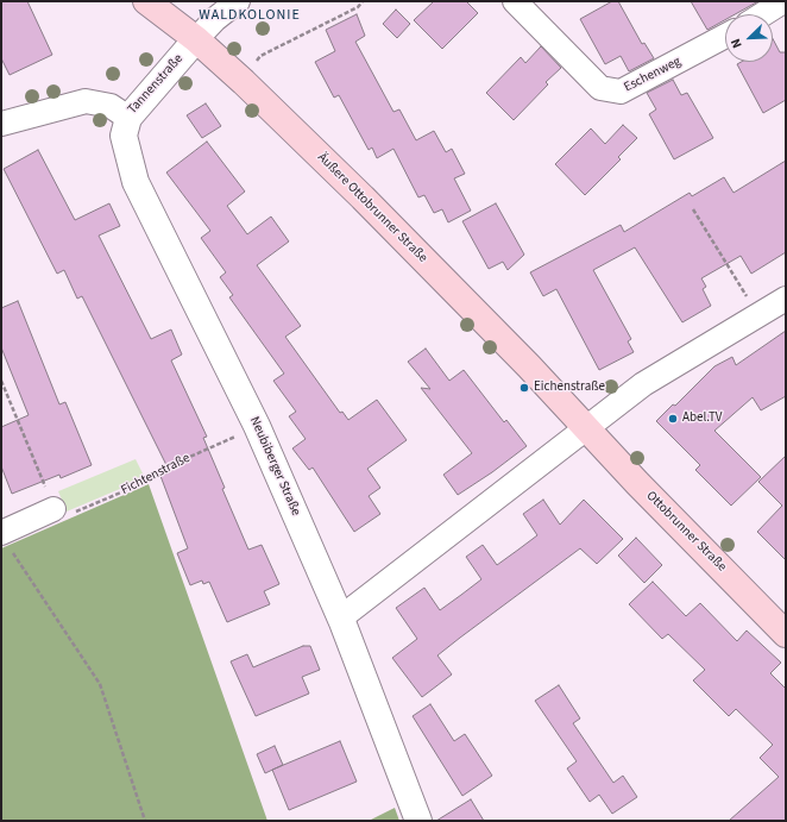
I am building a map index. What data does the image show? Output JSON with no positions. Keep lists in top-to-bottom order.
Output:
{
  "streets": {
    "main road": ["Äußere Ottobrunner Straße", "Ottobrunner Straße"],
    "street": ["Eschenweg", "Tannenstraße", "Neubiberger Straße"],
    "path": ["Fichtenstraße"]
  },
  "crossings": [
    ["Tannenstraße", "Äußere Ottobrunner Straße"],
    ["Tannenstraße", "Neubiberger Straße"],
    ["Äußere Ottobrunner Straße", "Ottobrunner Straße"],
    ["Neubiberger Straße", "Fichtenstraße"]
  ],
  "districts": ["WALDKOLONIE"],
  "places": ["Eichenstraße", "Abel.TV"],
  "north": "bottom left"
}
